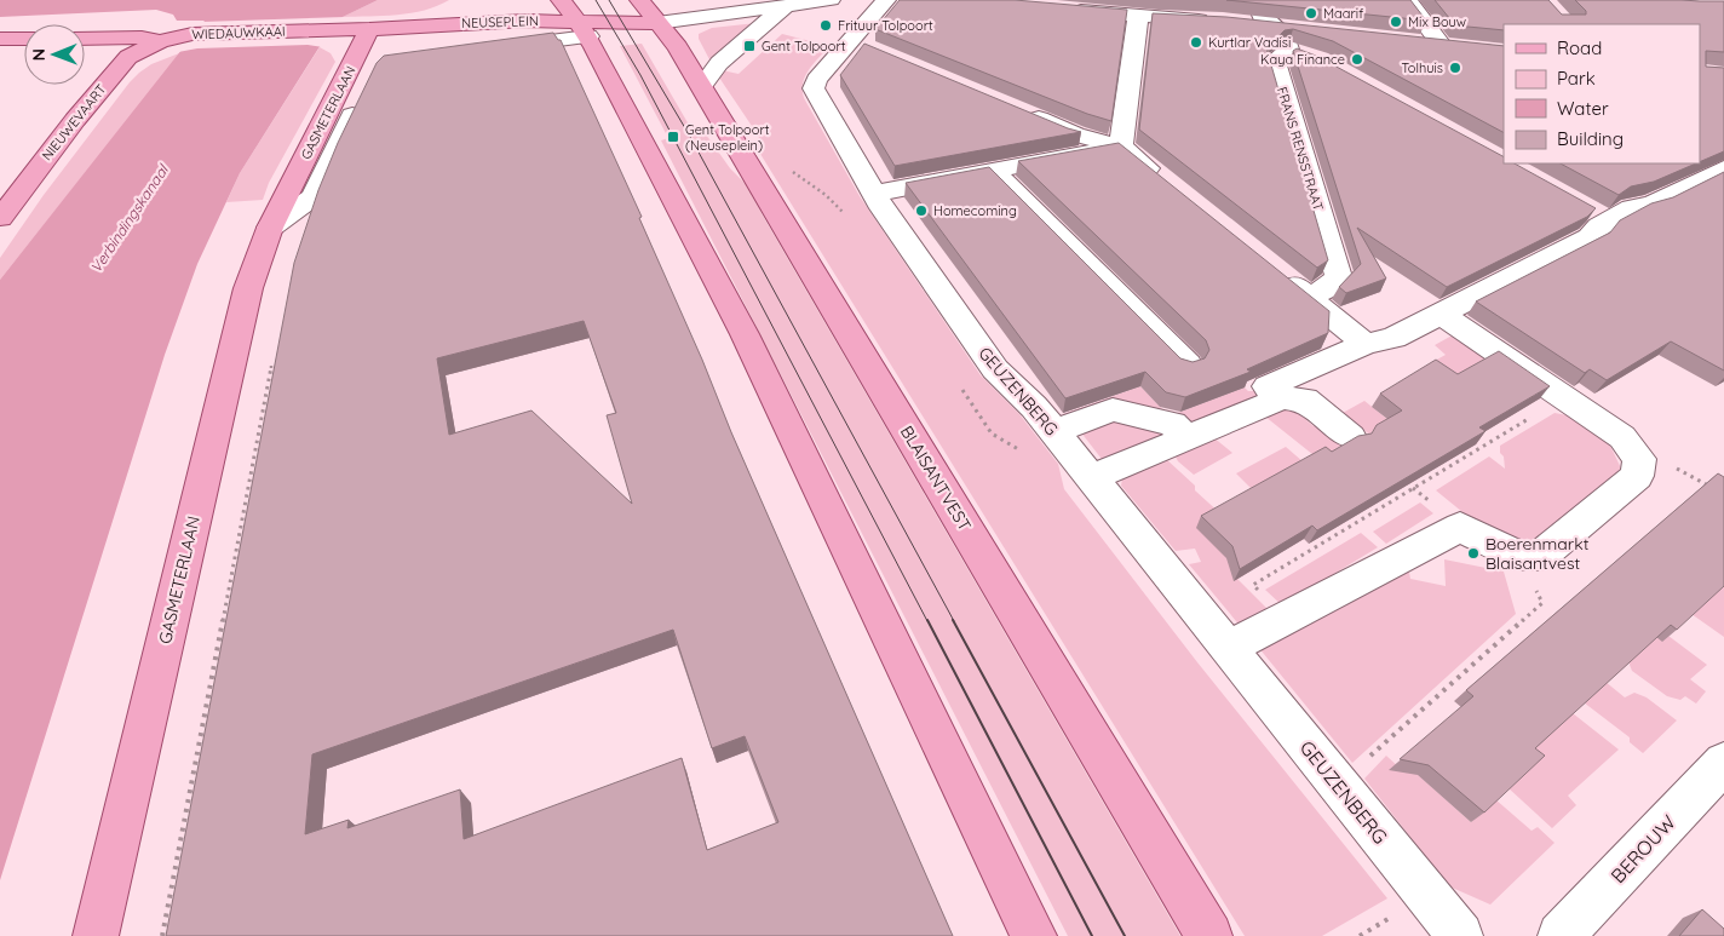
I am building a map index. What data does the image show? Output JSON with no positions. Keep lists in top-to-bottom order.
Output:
{
  "streets": {
    "main road": [
      "NEUSEPLEIN",
      "WIEDAUWKAAI",
      "GASMETERLAAN",
      "NIEUWEVAART",
      "BLAISANTVEST"
    ],
    "street": ["FRANS RENSSTRAAT", "GEUZENBERG", "BEROUW"]
  },
  "crossings": [
    ["NEUSEPLEIN", "WIEDAUWKAAI"],
    ["NEUSEPLEIN", "GASMETERLAAN"],
    ["NEUSEPLEIN", "BLAISANTVEST"],
    ["WIEDAUWKAAI", "GASMETERLAAN"],
    ["WIEDAUWKAAI", "NIEUWEVAART"]
  ],
  "water": ["Verbindingskanaal"],
  "places": {
    "other": [
      "Maarif",
      "Mix Bouw",
      "Frituur Tolpoort",
      "Kurtlar Vadisi",
      "Kaya Finance",
      "Tolhuis",
      "Homecoming",
      "Boerenmarkt Blaisantvest"
    ],
    "transit": ["Gent Tolpoort", "Gent Tolpoort (Neuseplein)"]
  },
  "legend": [
    "Road",
    "Park",
    "Water",
    "Building"
  ],
  "north": "left"
}
